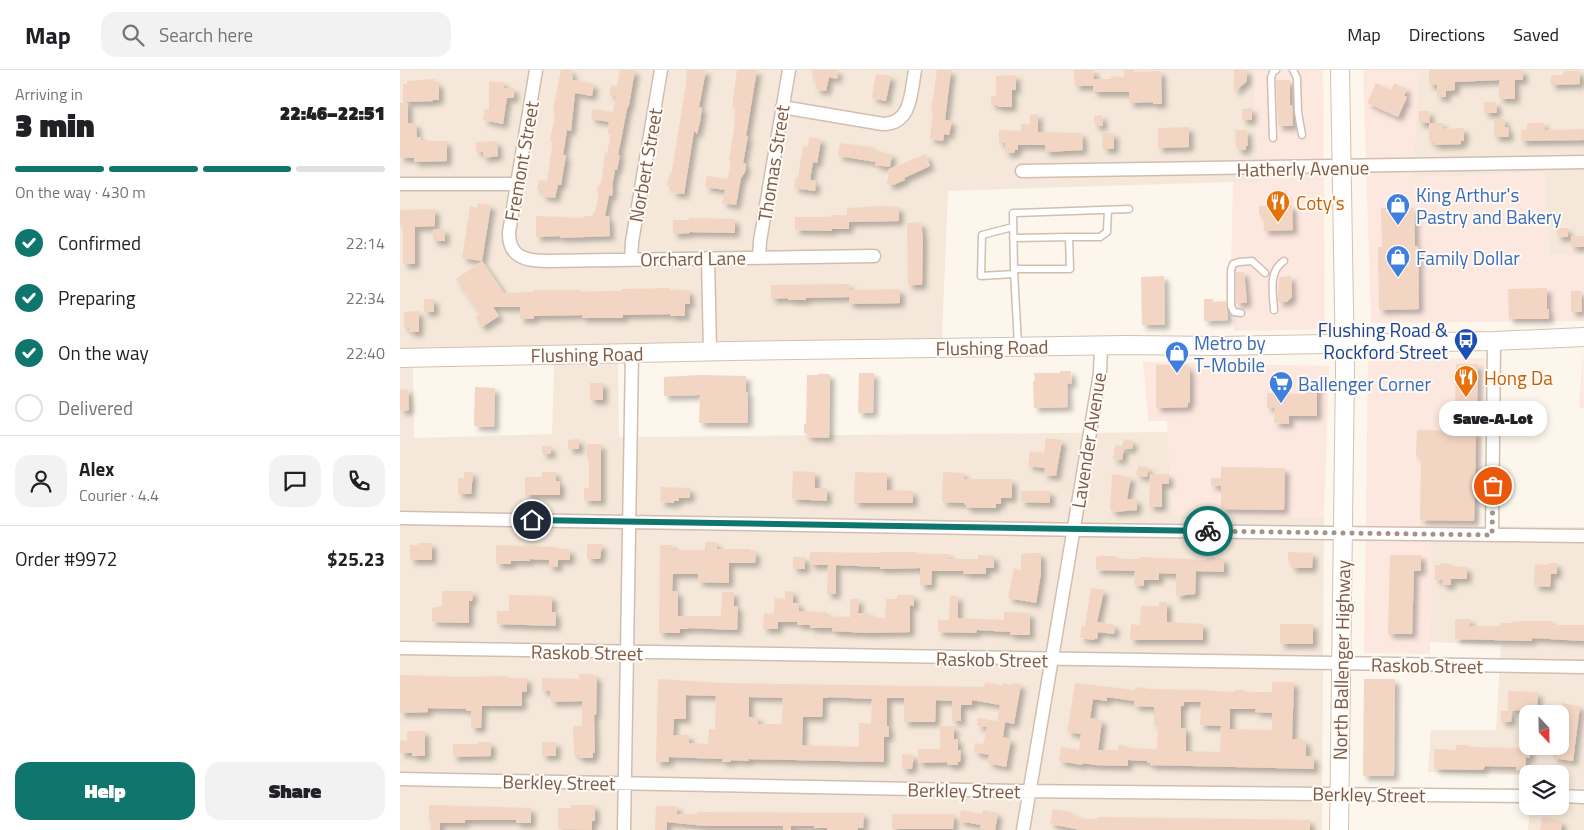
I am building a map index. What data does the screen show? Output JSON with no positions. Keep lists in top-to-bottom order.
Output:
{
  "streets": {
    "main road": ["Flushing Road", "North Ballenger Highway"],
    "street": [
      "Fremont Street",
      "Thomas Street",
      "Norbert Street",
      "Hatherly Avenue",
      "Orchard Lane",
      "Lavender Avenue",
      "Raskob Street",
      "Berkley Street"
    ]
  },
  "crossings": [
    ["Fremont Street", "Orchard Lane"],
    ["Thomas Street", "Orchard Lane"],
    ["Norbert Street", "Orchard Lane"],
    ["Hatherly Avenue", "North Ballenger Highway"],
    ["Flushing Road", "Lavender Avenue"],
    ["Flushing Road", "North Ballenger Highway"],
    ["Lavender Avenue", "Raskob Street"],
    ["Lavender Avenue", "Berkley Street"],
    ["Raskob Street", "North Ballenger Highway"],
    ["North Ballenger Highway", "Berkley Street"]
  ],
  "places": {
    "restaurant": ["Coty's", "Hong Da"],
    "shop": ["King Arthur's Pastry and Bakery", "Family Dollar", "Metro by T-Mobile"],
    "bus stop": ["Flushing Road & Rockford Street"],
    "supermarket": ["Ballenger Corner"],
    "other": ["Save-A-Lot"]
  },
  "north": "bottom",
  "page": {
    "header": "Map",
    "search": "Search here",
    "nav": ["Map", "Directions", "Saved"],
    "heading": ["3 min", "Arriving in", "22:46–22:51"],
    "panel": [
      "Alex",
      "Courier · 4.4",
      "Order #9972",
      "$25.23"
    ],
    "bar": "On the way · 430 m",
    "list": [
      ["Confirmed", "22:14"],
      ["Preparing", "22:34"],
      ["On the way", "22:40"],
      "Delivered"
    ],
    "bubble": "Save-A-Lot",
    "buttons": ["Help", "Share"]
  }
}
